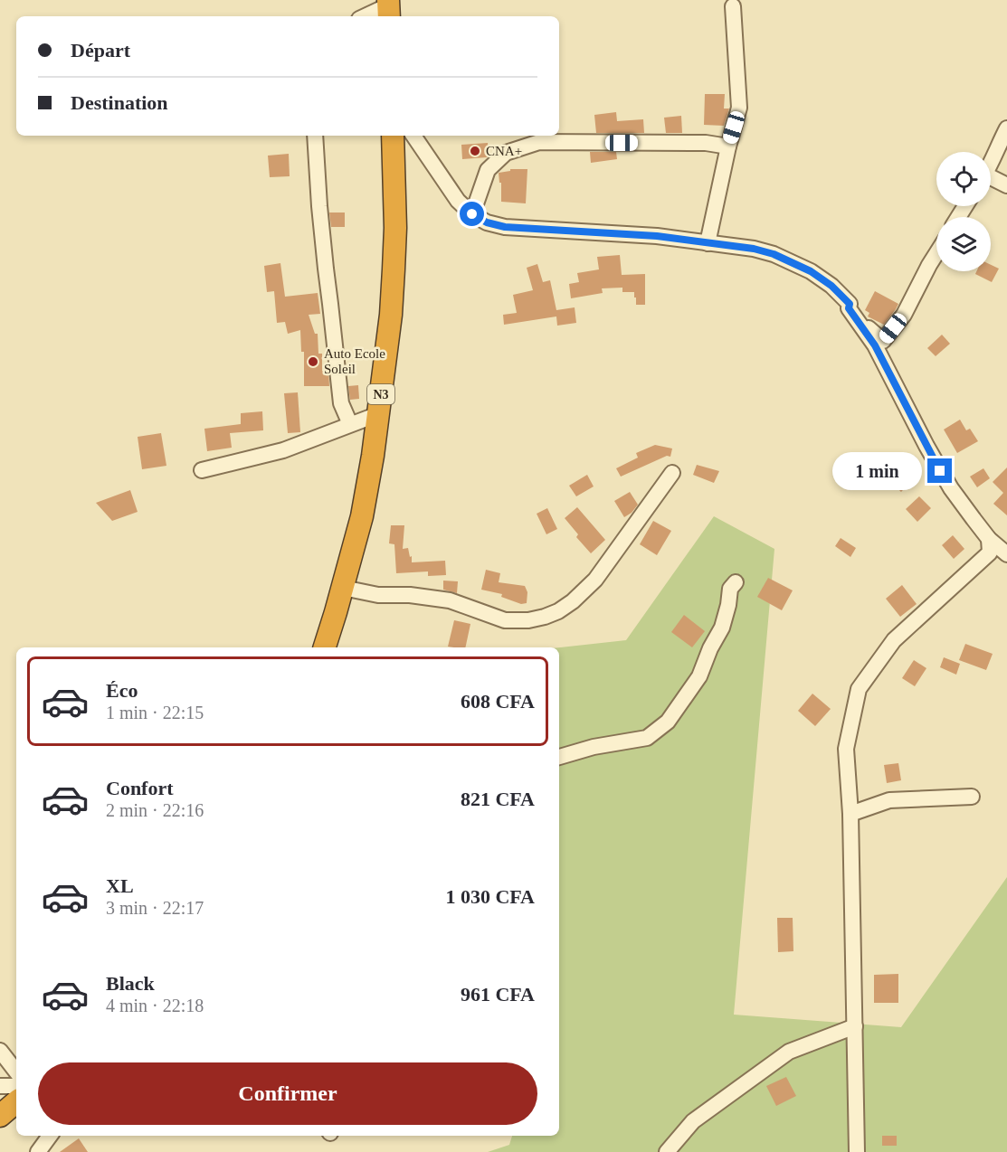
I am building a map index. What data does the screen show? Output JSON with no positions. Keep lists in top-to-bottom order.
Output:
{
  "streets": {
    "highway": ["N3"]
  },
  "places": ["CNA+", "Auto Ecole Soleil"],
  "page": {
    "banner": ["Départ", "Destination"],
    "bubble": "1 min",
    "list": [
      {
        "name": "Éco",
        "note": "1 min · 22:15",
        "value": "608 CFA"
      },
      {
        "name": "Confort",
        "note": "2 min · 22:16",
        "value": "821 CFA"
      },
      {
        "name": "XL",
        "note": "3 min · 22:17",
        "value": "1 030 CFA"
      },
      {
        "name": "Black",
        "note": "4 min · 22:18",
        "value": "961 CFA"
      }
    ],
    "buttons": "Confirmer"
  }
}
